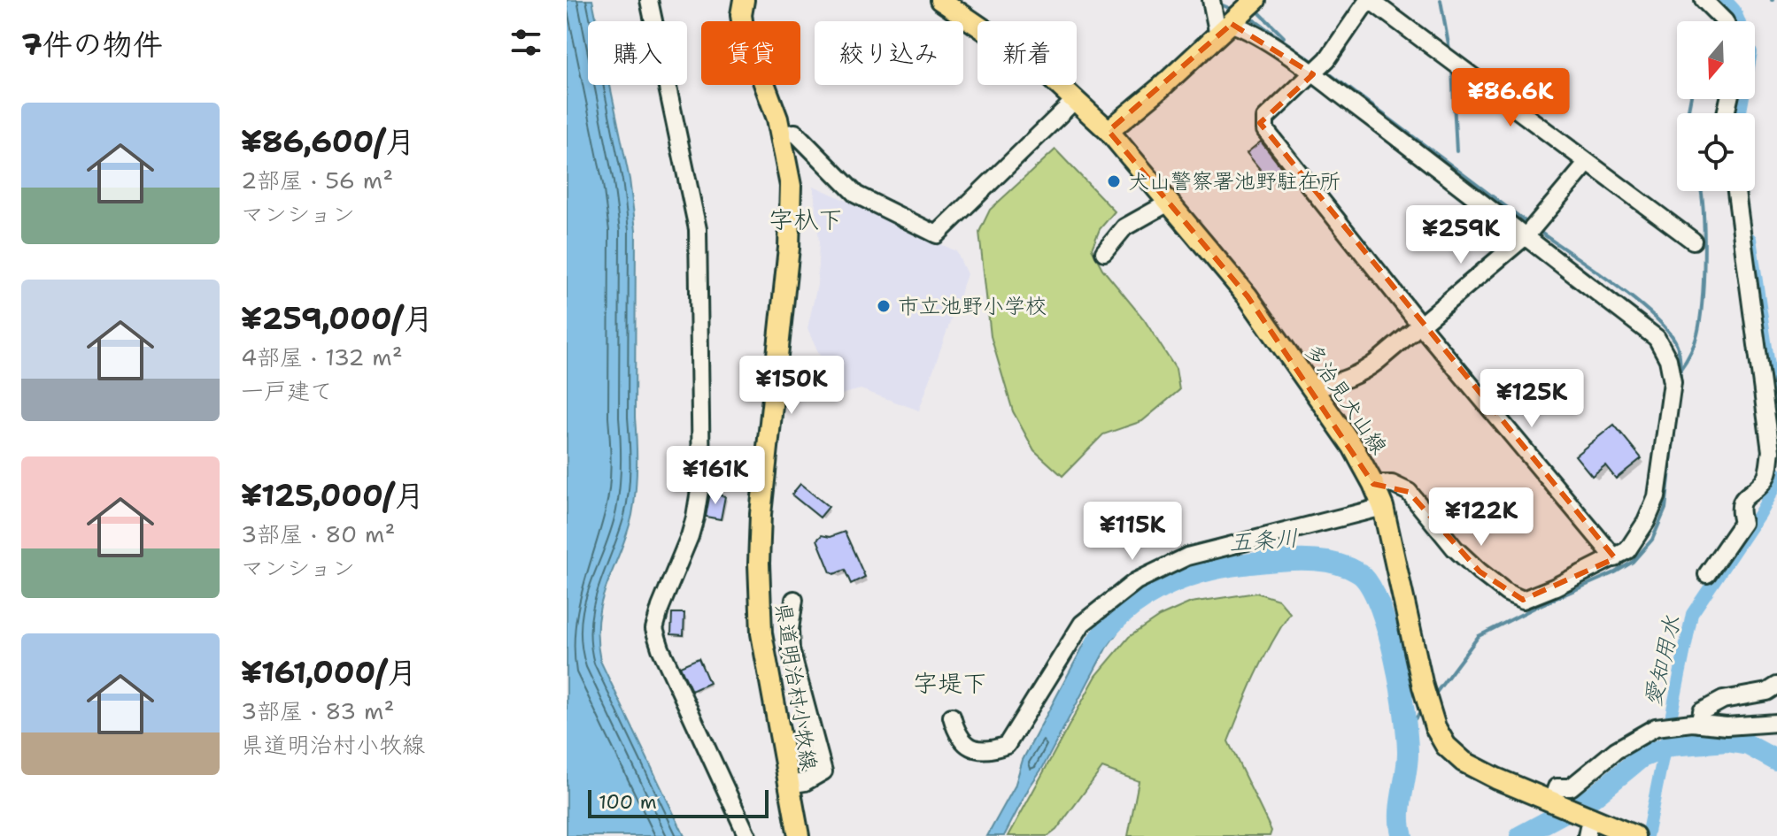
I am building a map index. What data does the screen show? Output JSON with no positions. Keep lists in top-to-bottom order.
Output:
{
  "streets": {
    "main road": ["多治見犬山線", "県道明治村小牧線"]
  },
  "districts": ["字杁下", "字堤下"],
  "water": ["五条川", "愛知用水"],
  "places": ["犬山警察署池野駐在所", "市立池野小学校"],
  "scale_bar": "100 m",
  "north": "bottom",
  "page": {
    "heading": "7件の物件",
    "chip": [
      "購入",
      "賃貸",
      "絞り込み",
      "新着"
    ],
    "price": [
      "¥86.6K",
      "¥259K",
      "¥150K",
      "¥125K",
      "¥161K",
      "¥122K",
      "¥115K"
    ],
    "list": [
      {
        "name": "¥86,600/月",
        "note": "2部屋 · 56 m² · マンション"
      },
      {
        "name": "¥259,000/月",
        "note": "4部屋 · 132 m² · 一戸建て"
      },
      {
        "name": "¥125,000/月",
        "note": "3部屋 · 80 m² · マンション"
      },
      {
        "name": "¥161,000/月",
        "note": "3部屋 · 83 m² · 県道明治村小牧線"
      }
    ],
    "scale": "100 m"
  }
}
